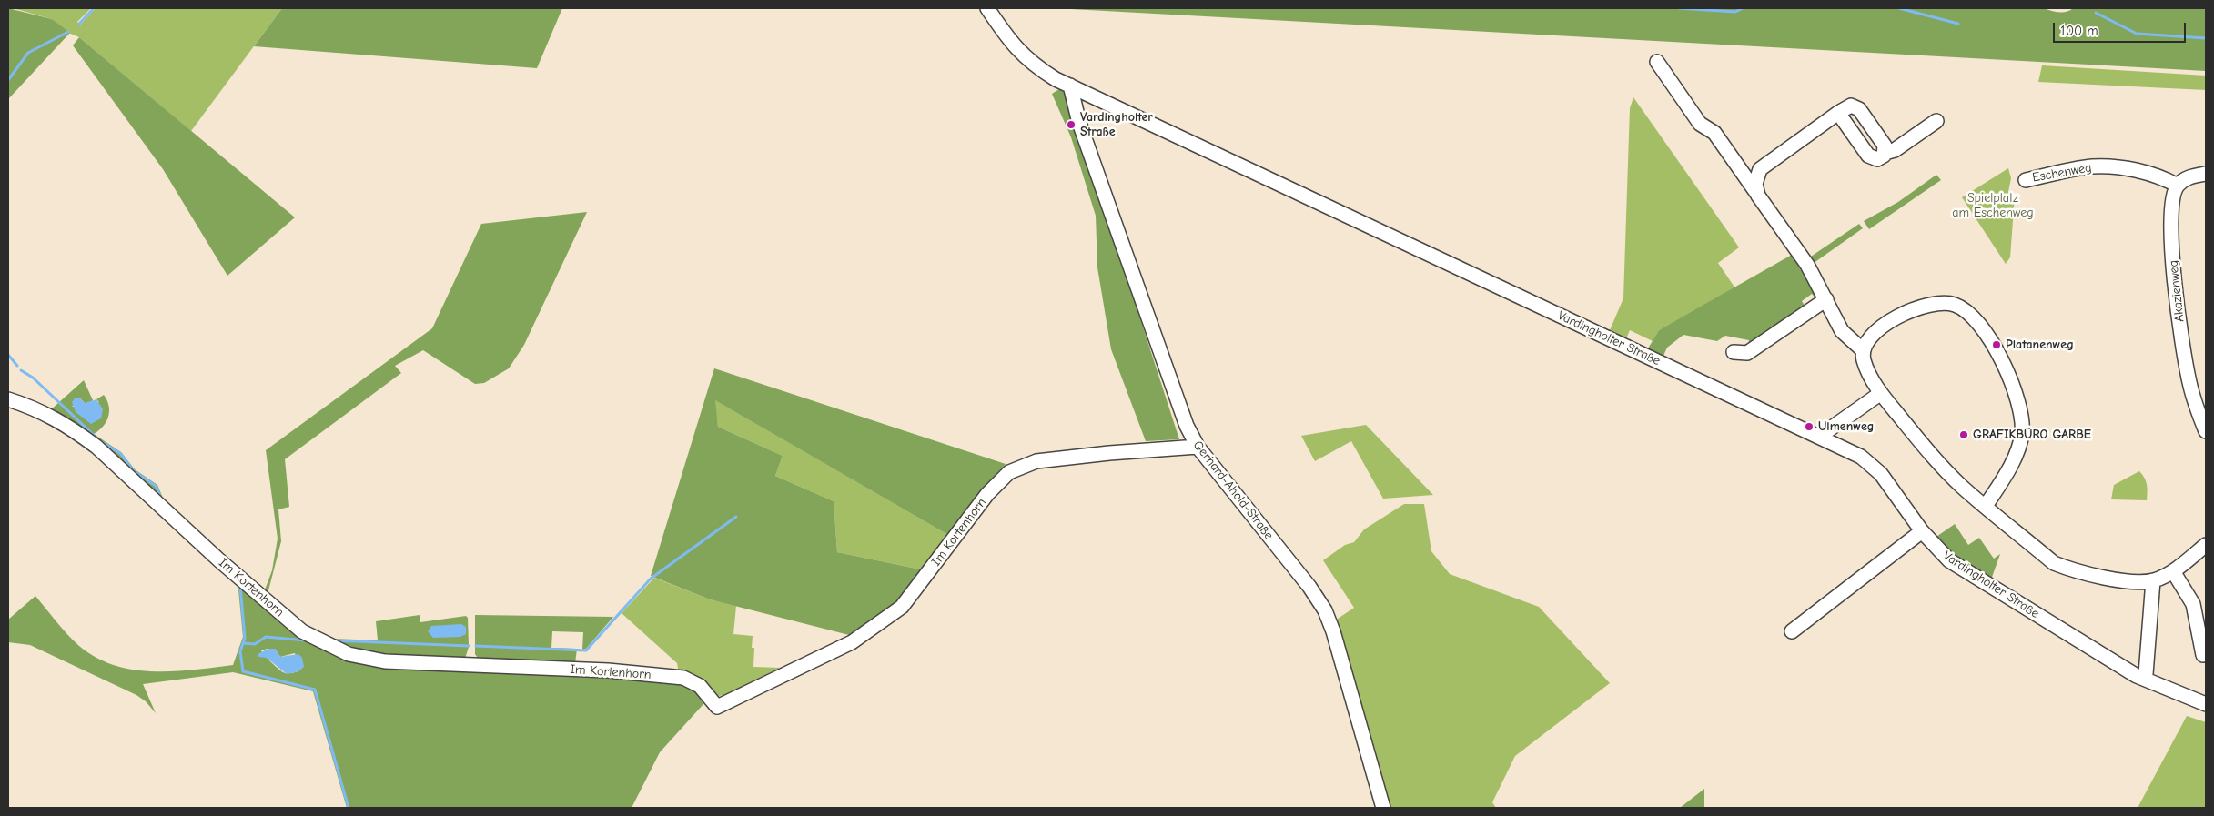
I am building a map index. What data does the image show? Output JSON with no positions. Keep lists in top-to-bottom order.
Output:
{
  "streets": {
    "street": [
      "Eschenweg",
      "Akazienweg",
      "Vardingholter Straße",
      "Gerhard-Ahold-Straße",
      "Im Kortenhorn"
    ]
  },
  "crossings": [
    ["Eschenweg", "Akazienweg"],
    ["Vardingholter Straße", "Gerhard-Ahold-Straße"],
    ["Gerhard-Ahold-Straße", "Im Kortenhorn"]
  ],
  "parks": ["Spielplatz am Eschenweg"],
  "places": [
    "Vardingholter Straße",
    "Platanenweg",
    "Ulmenweg",
    "GRAFIKBÜRO GARBE"
  ],
  "scale_bar": "100 m"
}
